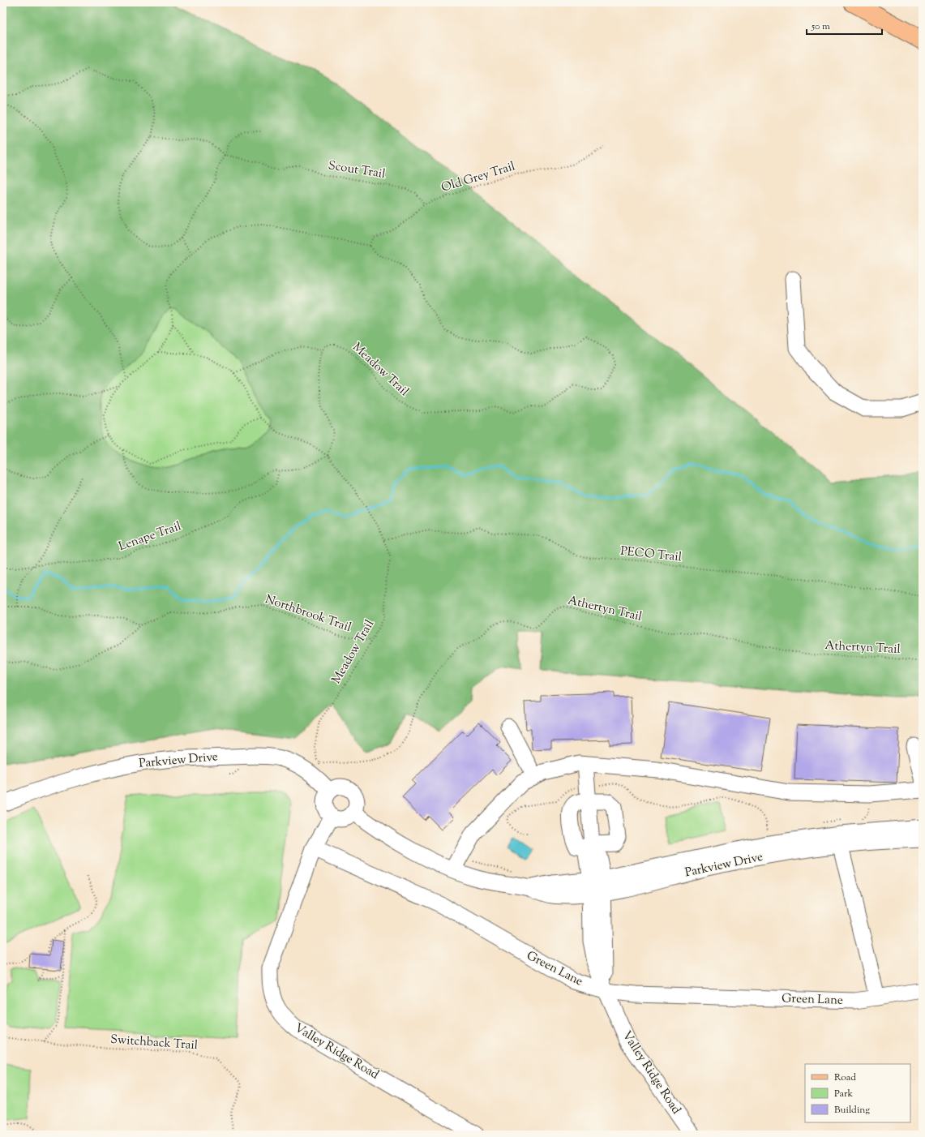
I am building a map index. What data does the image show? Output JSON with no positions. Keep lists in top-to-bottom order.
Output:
{
  "streets": {
    "street": ["Parkview Drive", "Green Lane", "Valley Ridge Road"],
    "path": [
      "Scout Trail",
      "Old Grey Trail",
      "Meadow Trail",
      "Lenape Trail",
      "PECO Trail",
      "Athertyn Trail",
      "Northbrook Trail",
      "Switchback Trail"
    ]
  },
  "crossings": [
    ["Scout Trail", "Old Grey Trail"],
    ["Old Grey Trail", "Meadow Trail"],
    ["Meadow Trail", "PECO Trail"],
    ["Meadow Trail", "Athertyn Trail"],
    ["Meadow Trail", "Northbrook Trail"],
    ["Parkview Drive", "Valley Ridge Road"],
    ["Green Lane", "Valley Ridge Road"]
  ],
  "legend": ["Road", "Park", "Building"],
  "scale_bar": "50 m"
}
